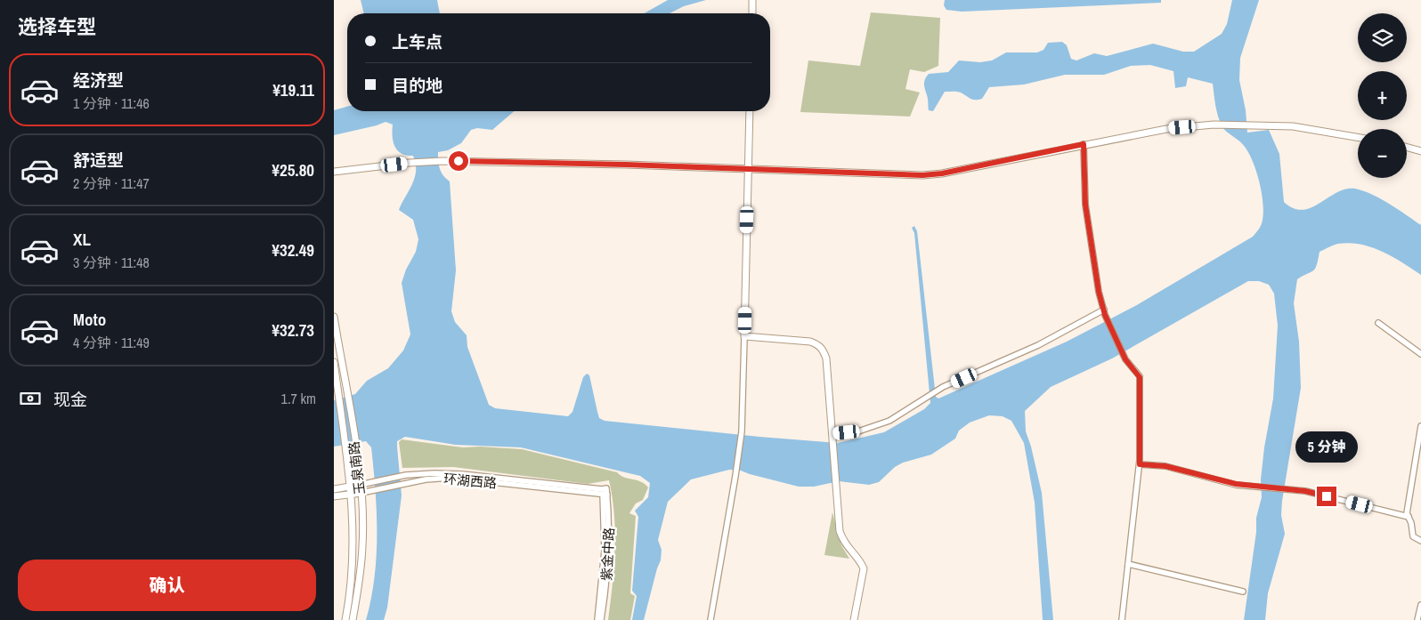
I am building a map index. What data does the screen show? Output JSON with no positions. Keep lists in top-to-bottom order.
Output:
{
  "streets": {
    "street": ["玉泉南路", "环湖西路", "紫金中路"]
  },
  "crossings": [
    ["玉泉南路", "环湖西路"],
    ["环湖西路", "紫金中路"]
  ],
  "page": {
    "heading": "选择车型",
    "map_buttons": ["+", "−"],
    "banner": ["上车点", "目的地"],
    "list": [
      {
        "name": "经济型",
        "note": "1 分钟 · 11:46",
        "value": "¥19.11"
      },
      {
        "name": "舒适型",
        "note": "2 分钟 · 11:47",
        "value": "¥25.80"
      },
      {
        "name": "XL",
        "note": "3 分钟 · 11:48",
        "value": "¥32.49"
      },
      {
        "name": "Moto",
        "note": "4 分钟 · 11:49",
        "value": "¥32.73"
      }
    ],
    "pay": ["现金", "1.7 km"],
    "bubble": "5 分钟",
    "buttons": "确认"
  }
}
